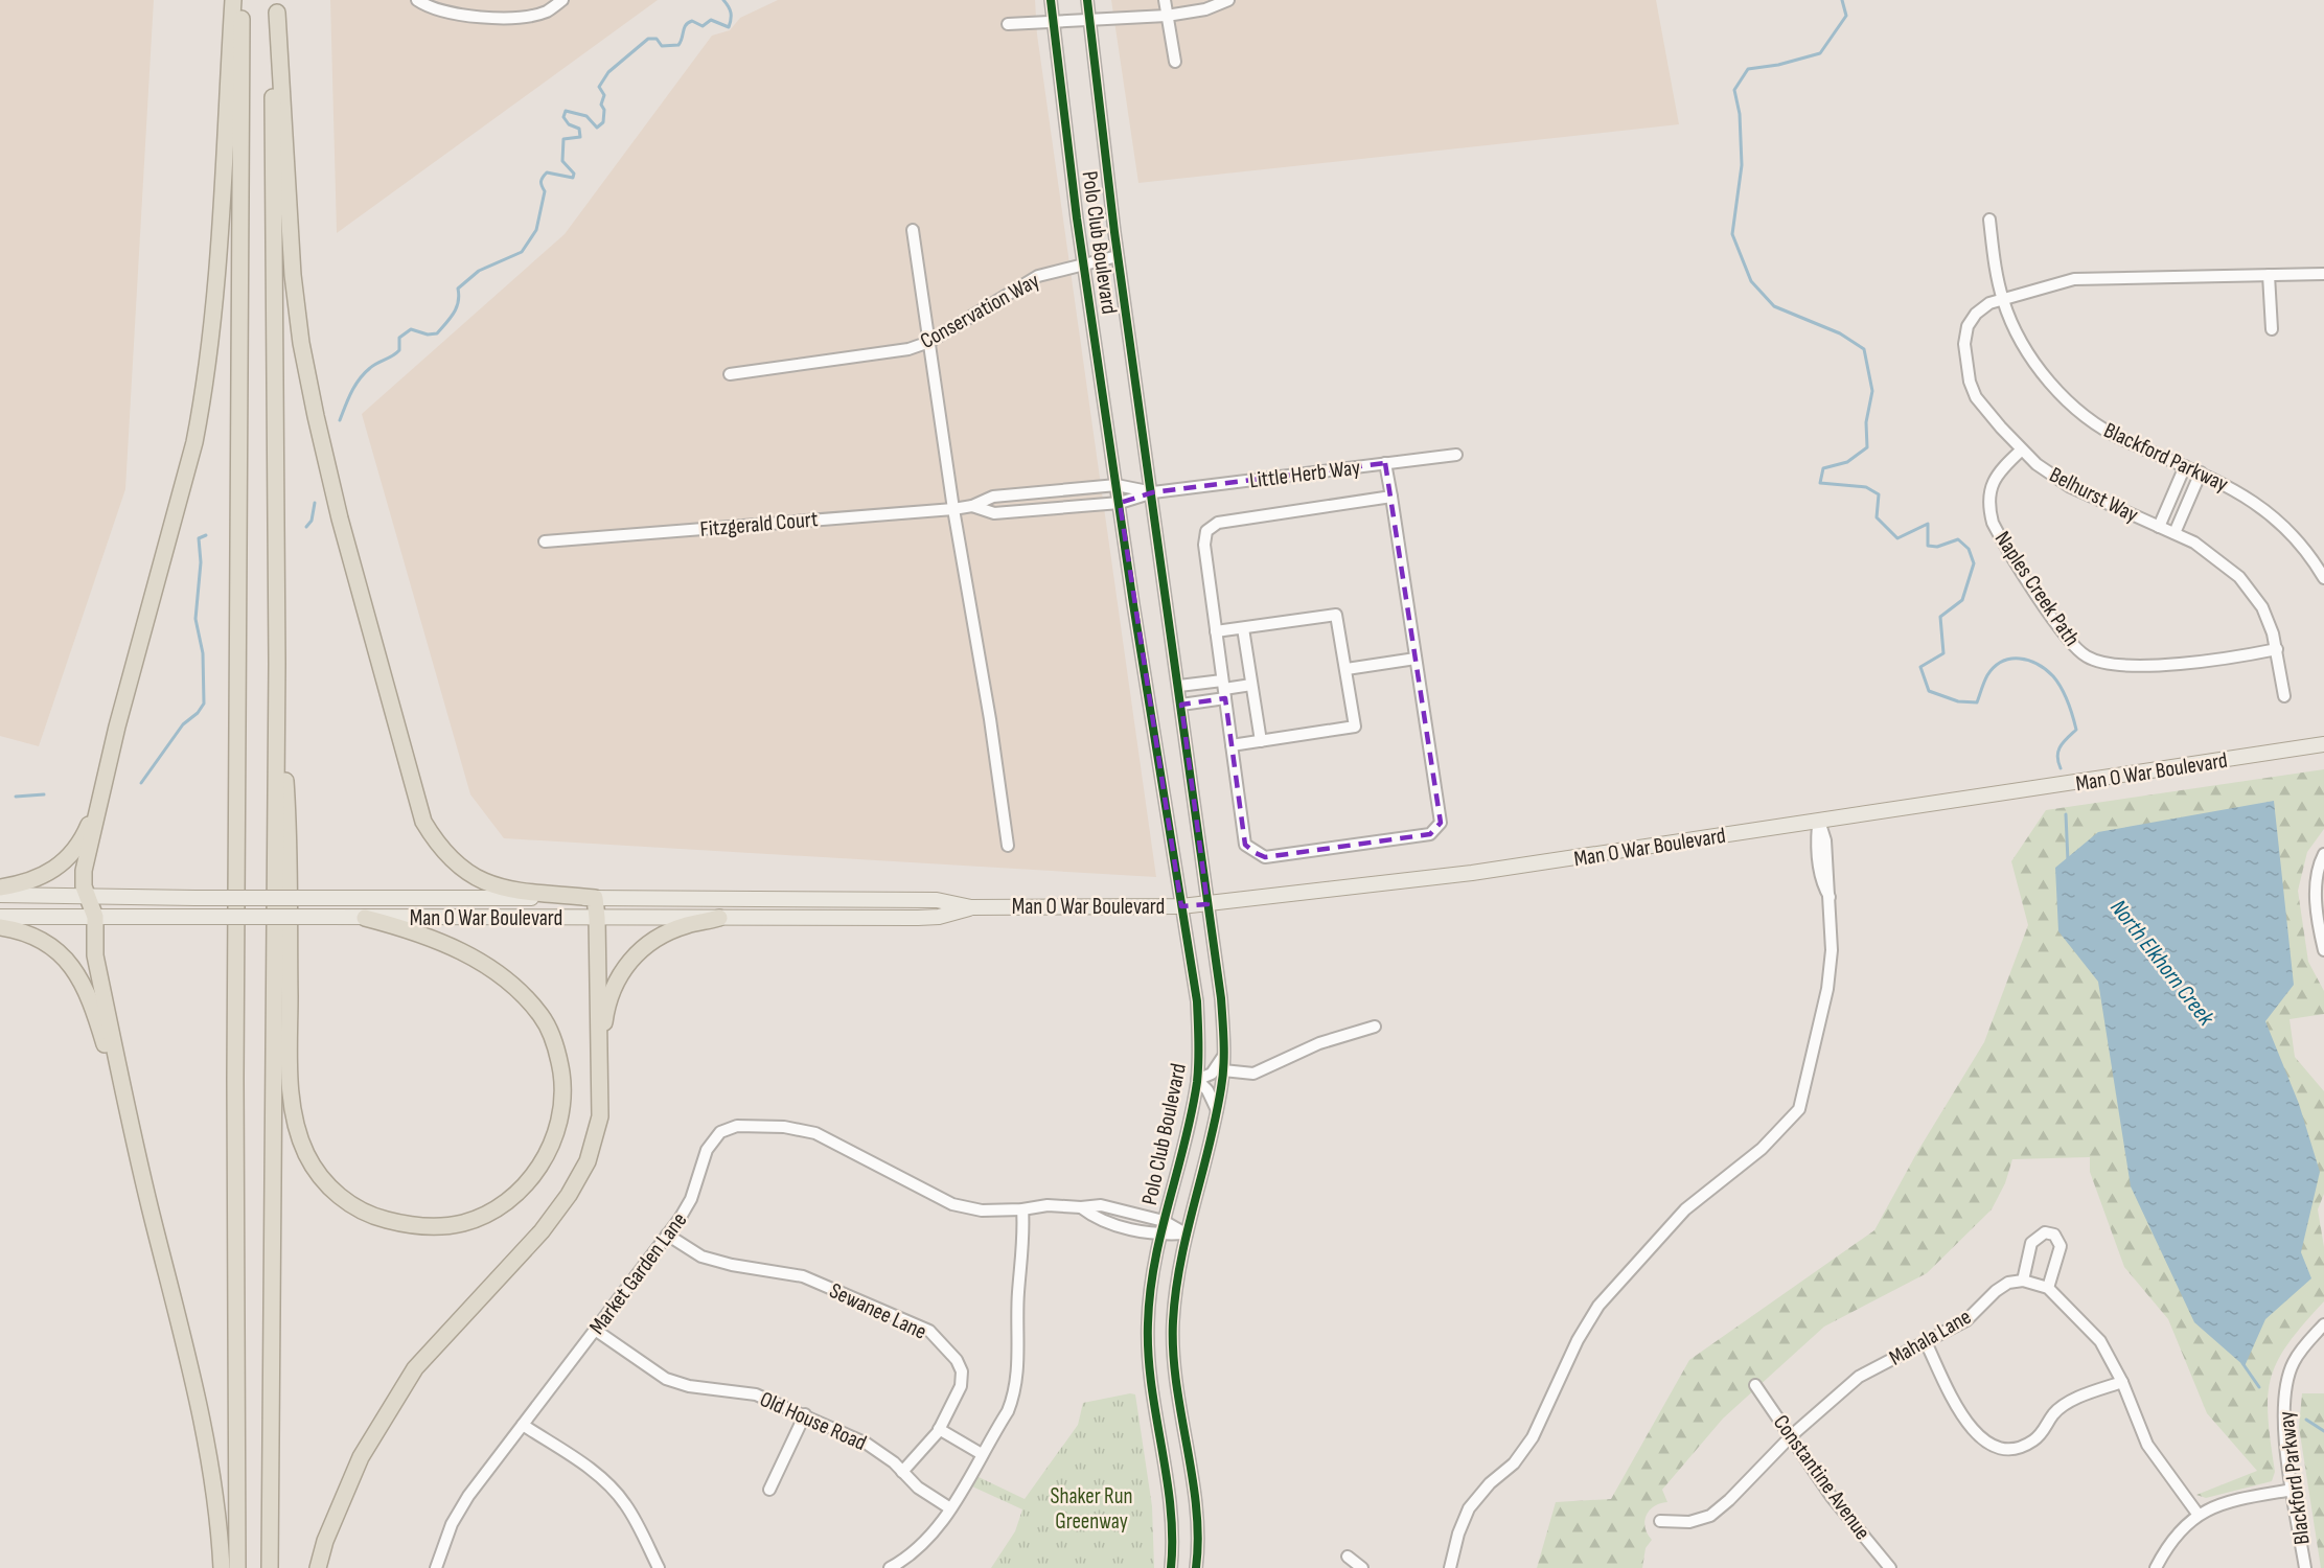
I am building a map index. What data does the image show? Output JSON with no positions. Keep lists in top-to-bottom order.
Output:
{
  "streets": {
    "main road": ["Man O War Boulevard"],
    "street": [
      "Polo Club Boulevard",
      "Conservation Way",
      "Blackford Parkway",
      "Little Herb Way",
      "Belhurst Way",
      "Fitzgerald Court",
      "Naples Creek Path",
      "Market Garden Lane",
      "Sewanee Lane",
      "Mahala Lane",
      "Old House Road",
      "Constantine Avenue"
    ]
  },
  "crossings": [
    ["Polo Club Boulevard", "Conservation Way"],
    ["Polo Club Boulevard", "Little Herb Way"],
    ["Polo Club Boulevard", "Fitzgerald Court"],
    ["Polo Club Boulevard", "Man O War Boulevard"],
    ["Polo Club Boulevard", "Market Garden Lane"],
    ["Blackford Parkway", "Belhurst Way"],
    ["Little Herb Way", "Fitzgerald Court"],
    ["Belhurst Way", "Naples Creek Path"],
    ["Market Garden Lane", "Sewanee Lane"],
    ["Market Garden Lane", "Old House Road"],
    ["Sewanee Lane", "Old House Road"],
    ["Mahala Lane", "Constantine Avenue"]
  ],
  "water": ["North Elkhorn Creek"],
  "parks": ["Shaker Run Greenway"]
}
